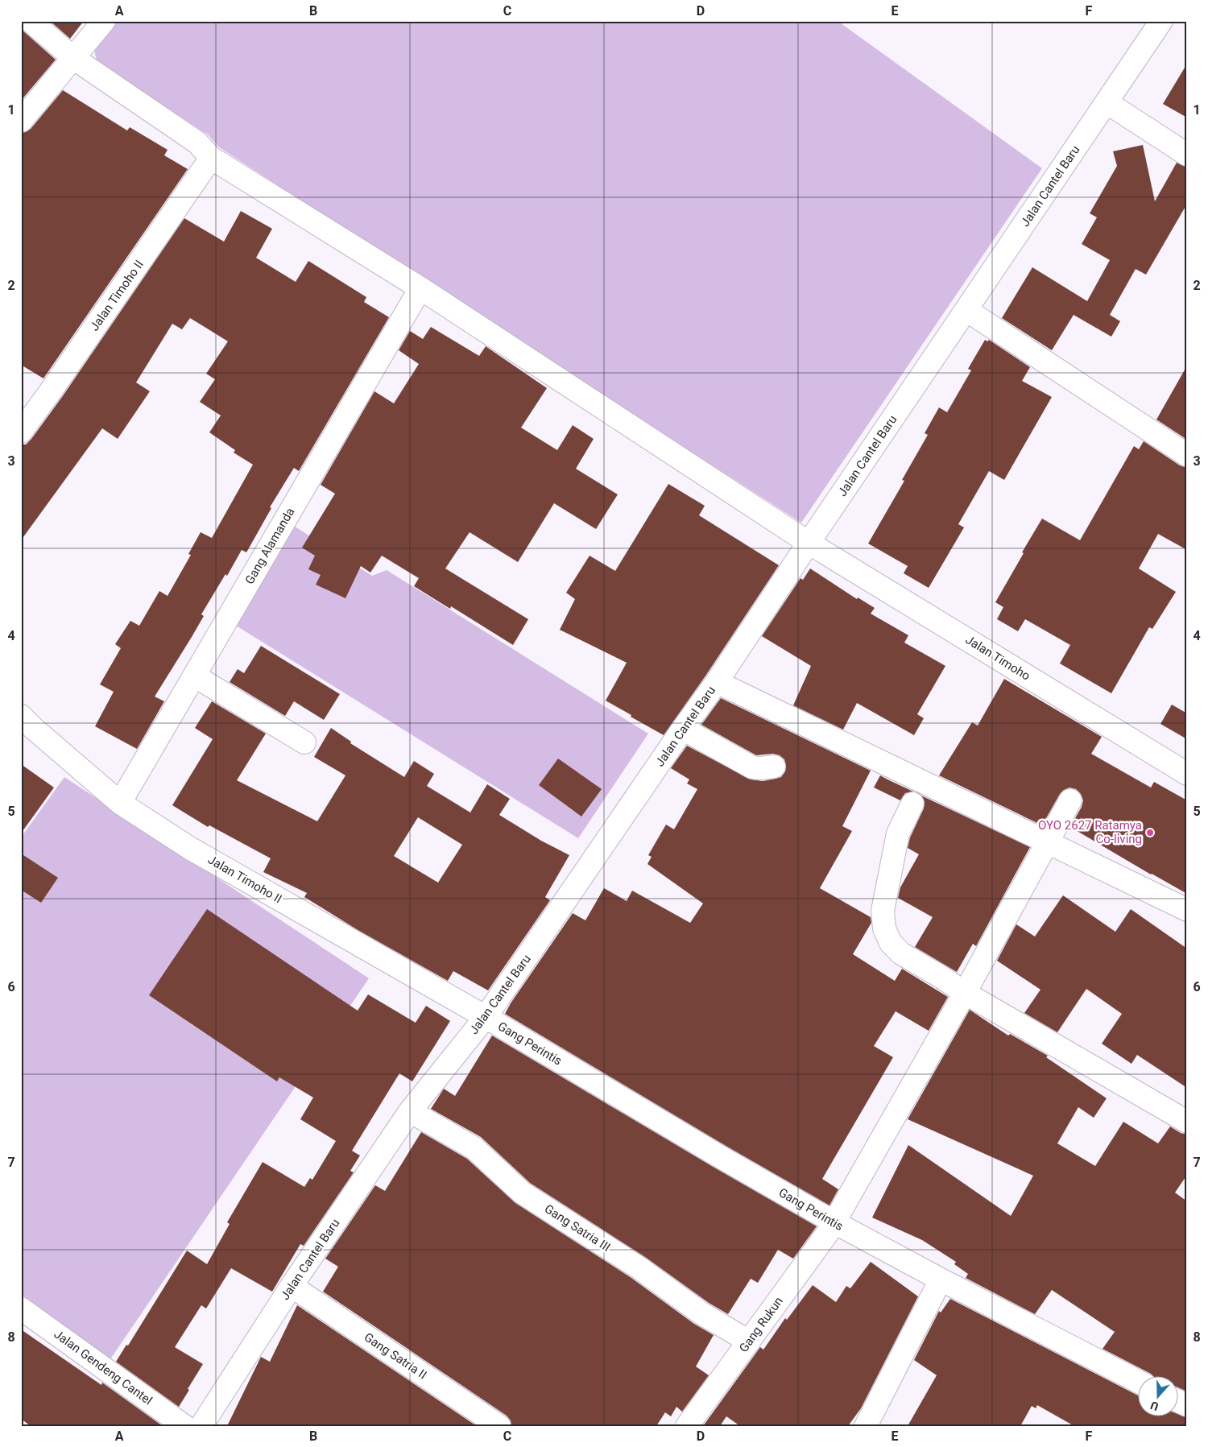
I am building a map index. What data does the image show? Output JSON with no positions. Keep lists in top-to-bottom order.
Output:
{
  "streets": {
    "street": [
      "Jalan Cantel Baru",
      "Jalan Timoho II",
      "Gang Alamanda",
      "Jalan Timoho",
      "Gang Perintis",
      "Gang Satria III",
      "Gang Rukun",
      "Gang Satria II",
      "Jalan Gendeng Cantel"
    ]
  },
  "crossings": [
    ["Jalan Cantel Baru", "Jalan Timoho II"],
    ["Jalan Cantel Baru", "Jalan Timoho"],
    ["Jalan Cantel Baru", "Gang Perintis"],
    ["Jalan Cantel Baru", "Gang Satria III"],
    ["Jalan Cantel Baru", "Gang Satria II"],
    ["Jalan Timoho II", "Gang Alamanda"],
    ["Jalan Timoho II", "Jalan Timoho"],
    ["Jalan Timoho II", "Gang Perintis"],
    ["Gang Alamanda", "Jalan Timoho"],
    ["Gang Perintis", "Gang Rukun"],
    ["Gang Satria III", "Gang Rukun"]
  ],
  "places": ["OYO 2627 Ratamya Co-living"],
  "north": "bottom",
  "grid": {
    "columns": [
      "A",
      "B",
      "C",
      "D",
      "E",
      "F"
    ],
    "rows": [
      "1",
      "2",
      "3",
      "4",
      "5",
      "6",
      "7",
      "8"
    ]
  }
}
